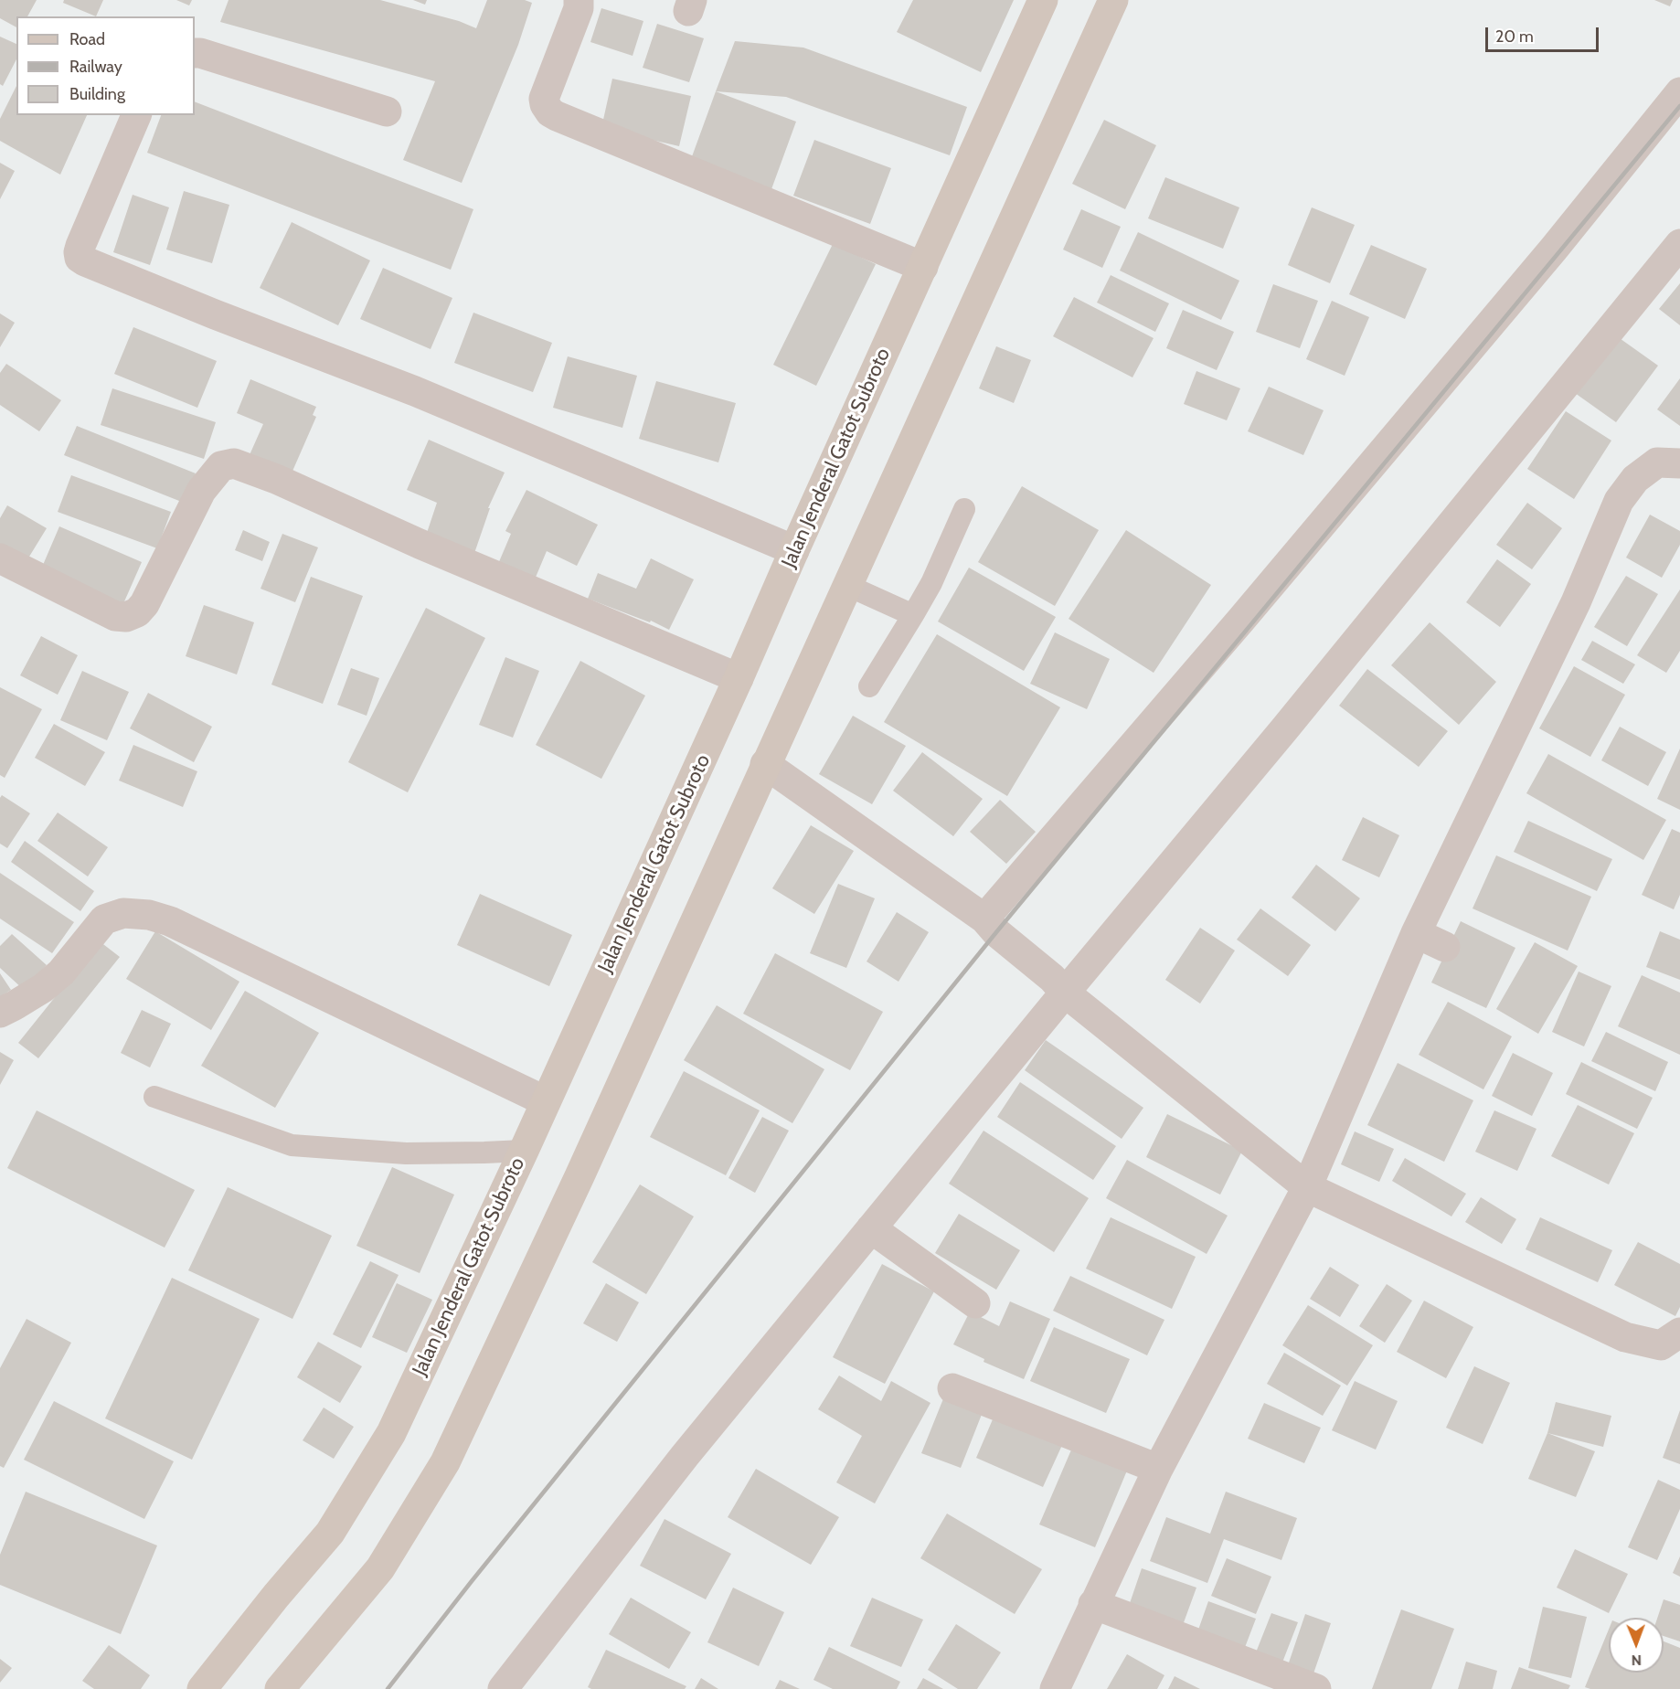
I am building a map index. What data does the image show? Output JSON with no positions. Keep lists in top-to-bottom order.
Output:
{
  "streets": {
    "main road": ["Jalan Jenderal Gatot Subroto"]
  },
  "legend": ["Road", "Railway", "Building"],
  "scale_bar": "20 m",
  "north": "bottom"
}
